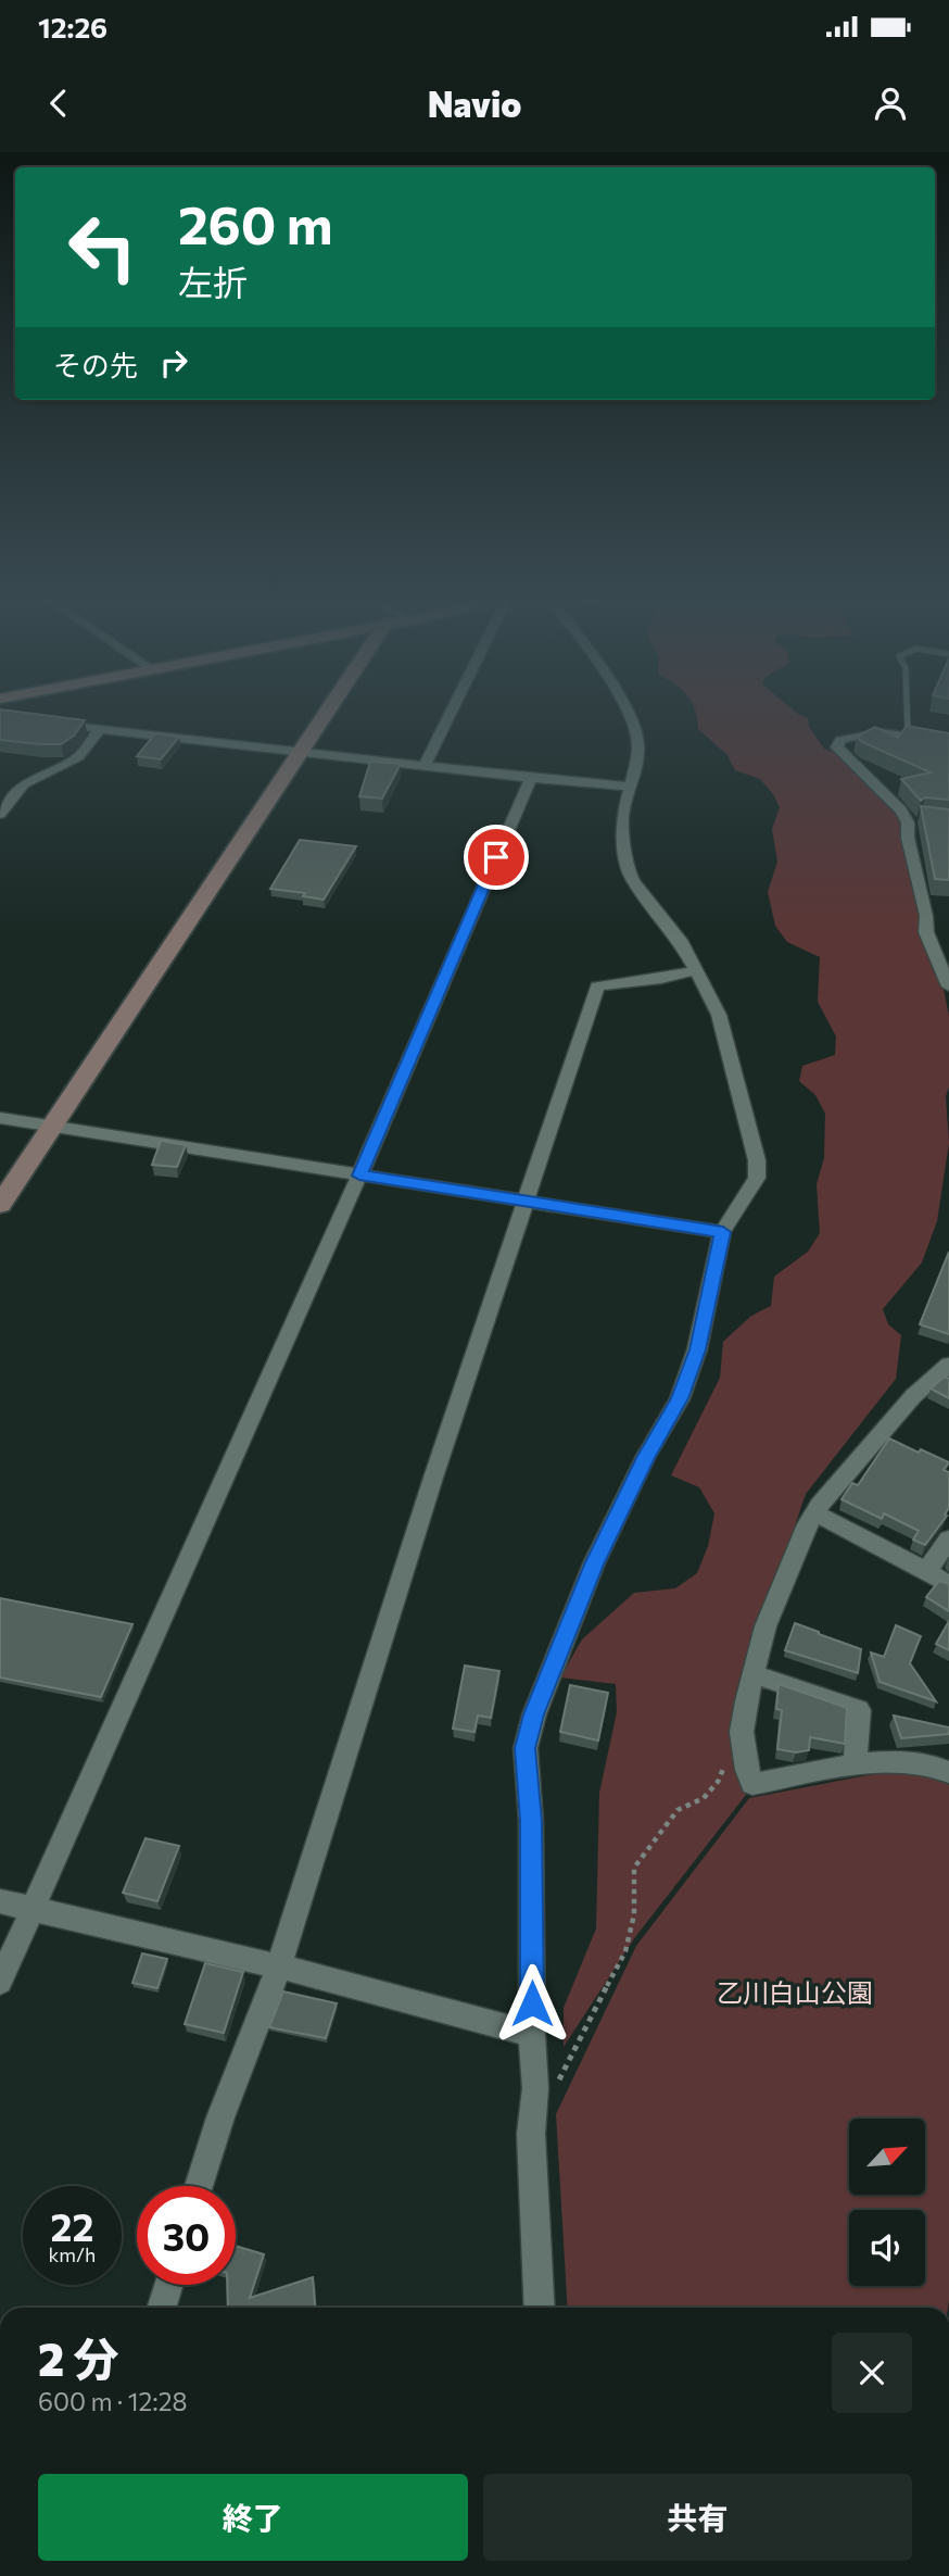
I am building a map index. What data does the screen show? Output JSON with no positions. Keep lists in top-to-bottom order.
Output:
{
  "parks": ["乙川白山公園"],
  "north": "top right",
  "page": {
    "status": "12:26",
    "header": "Navio",
    "turn": ["260 m", "左折"],
    "then": "その先",
    "speed": "22 km/h",
    "limit": "30",
    "heading": ["2 分", "600 m · 12:28"],
    "buttons": ["終了", "共有"]
  }
}
